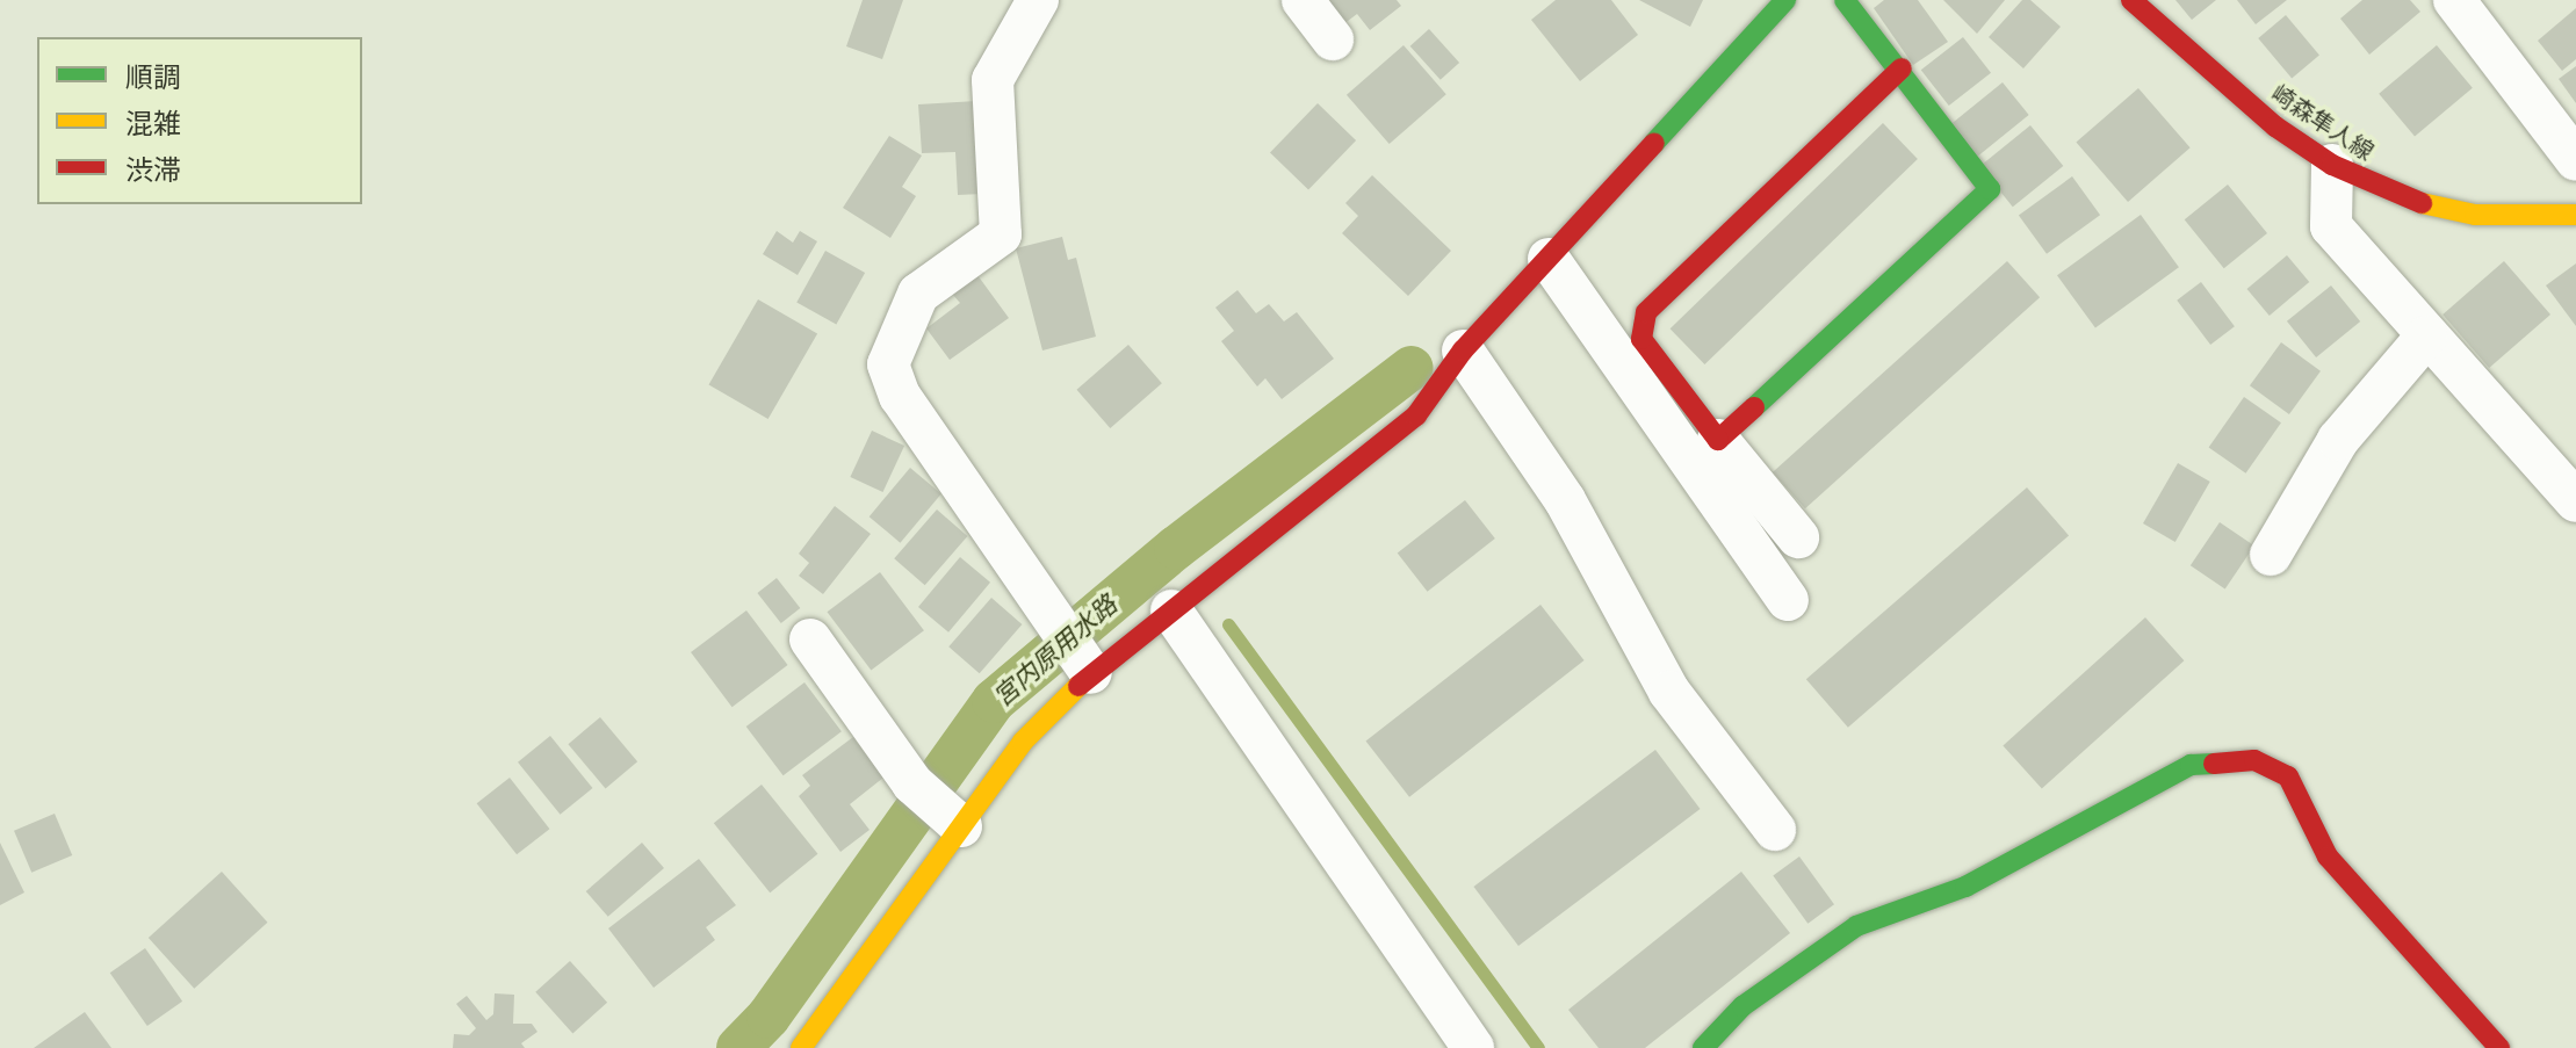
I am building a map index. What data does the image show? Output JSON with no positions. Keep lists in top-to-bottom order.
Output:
{
  "streets": {
    "street": ["崎森隼人線"]
  },
  "water": ["宮内原用水路"],
  "legend": ["順調", "混雑", "渋滞"]
}
